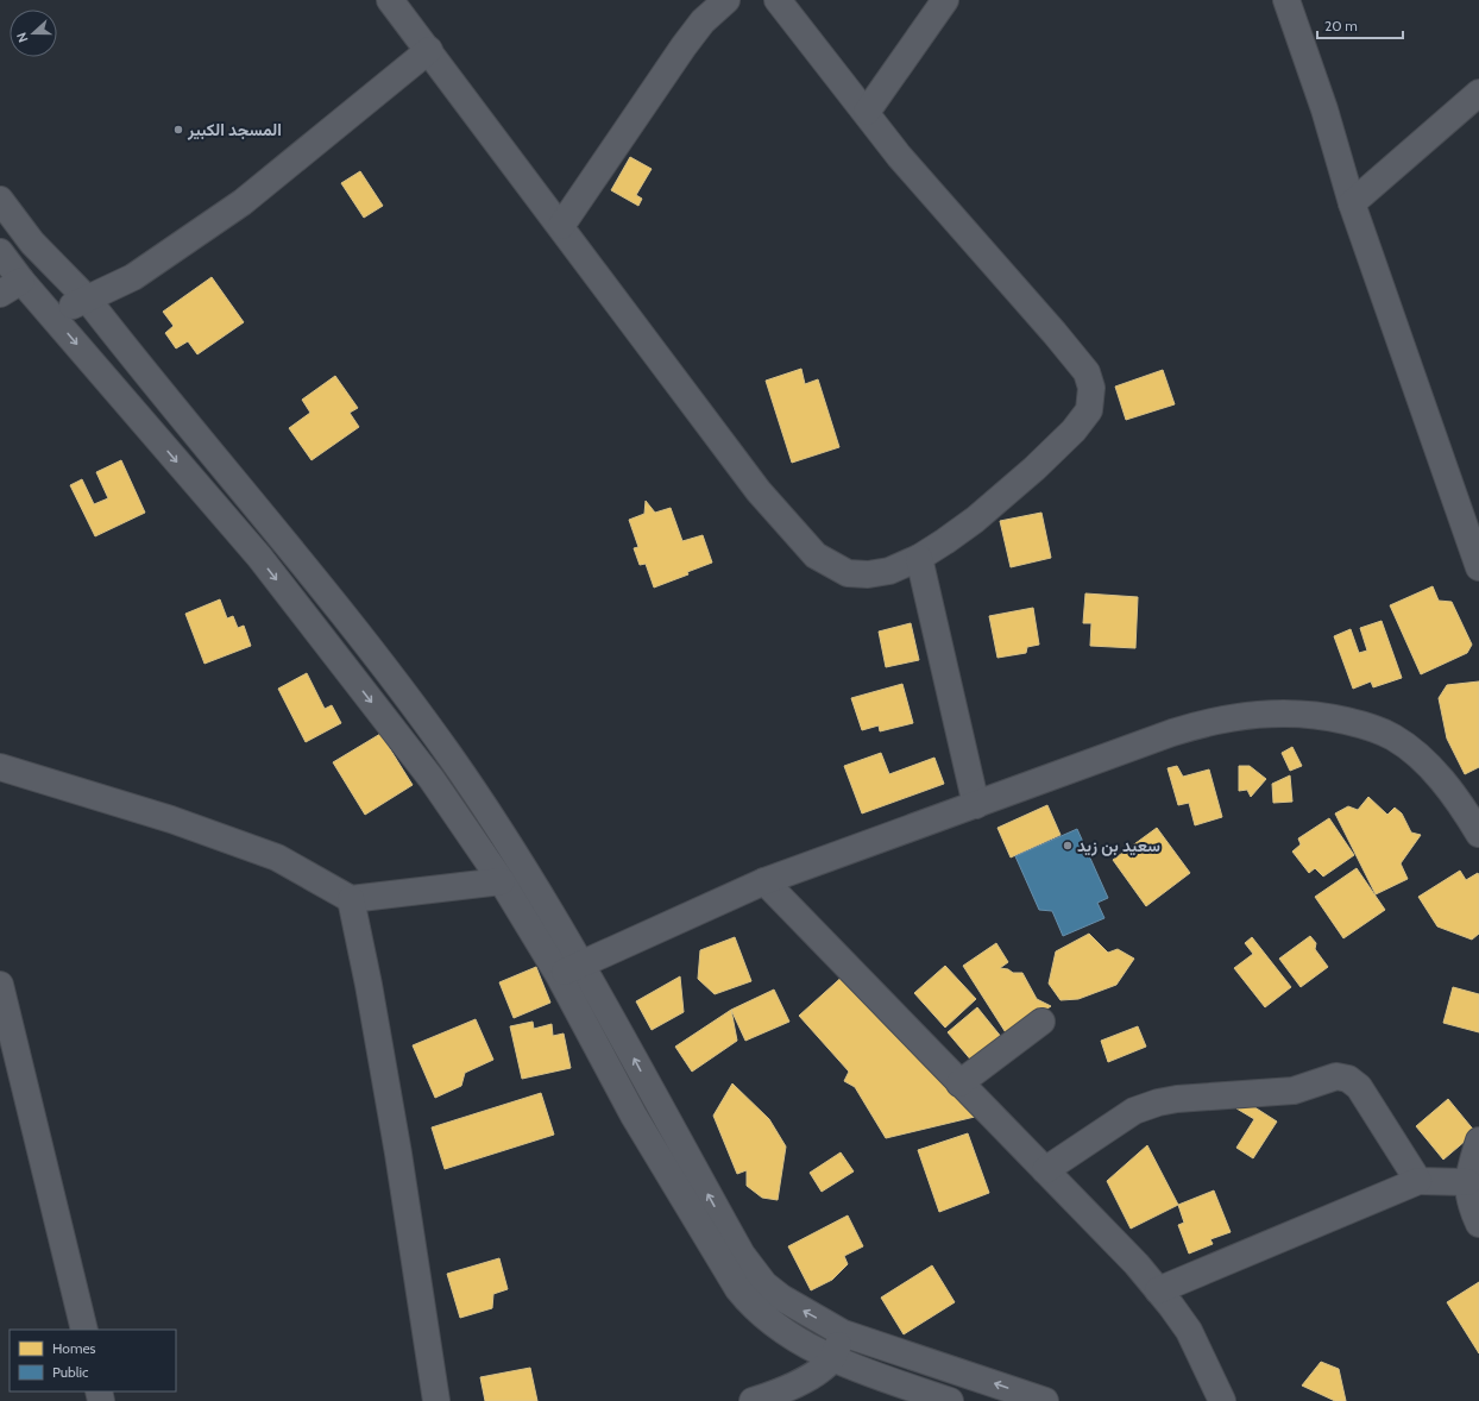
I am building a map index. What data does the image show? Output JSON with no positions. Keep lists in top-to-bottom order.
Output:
{
  "places": ["المسجد الكبير", "سعيد بن زيد"],
  "legend": ["Homes", "Public"],
  "scale_bar": "20 m",
  "north": "left"
}
